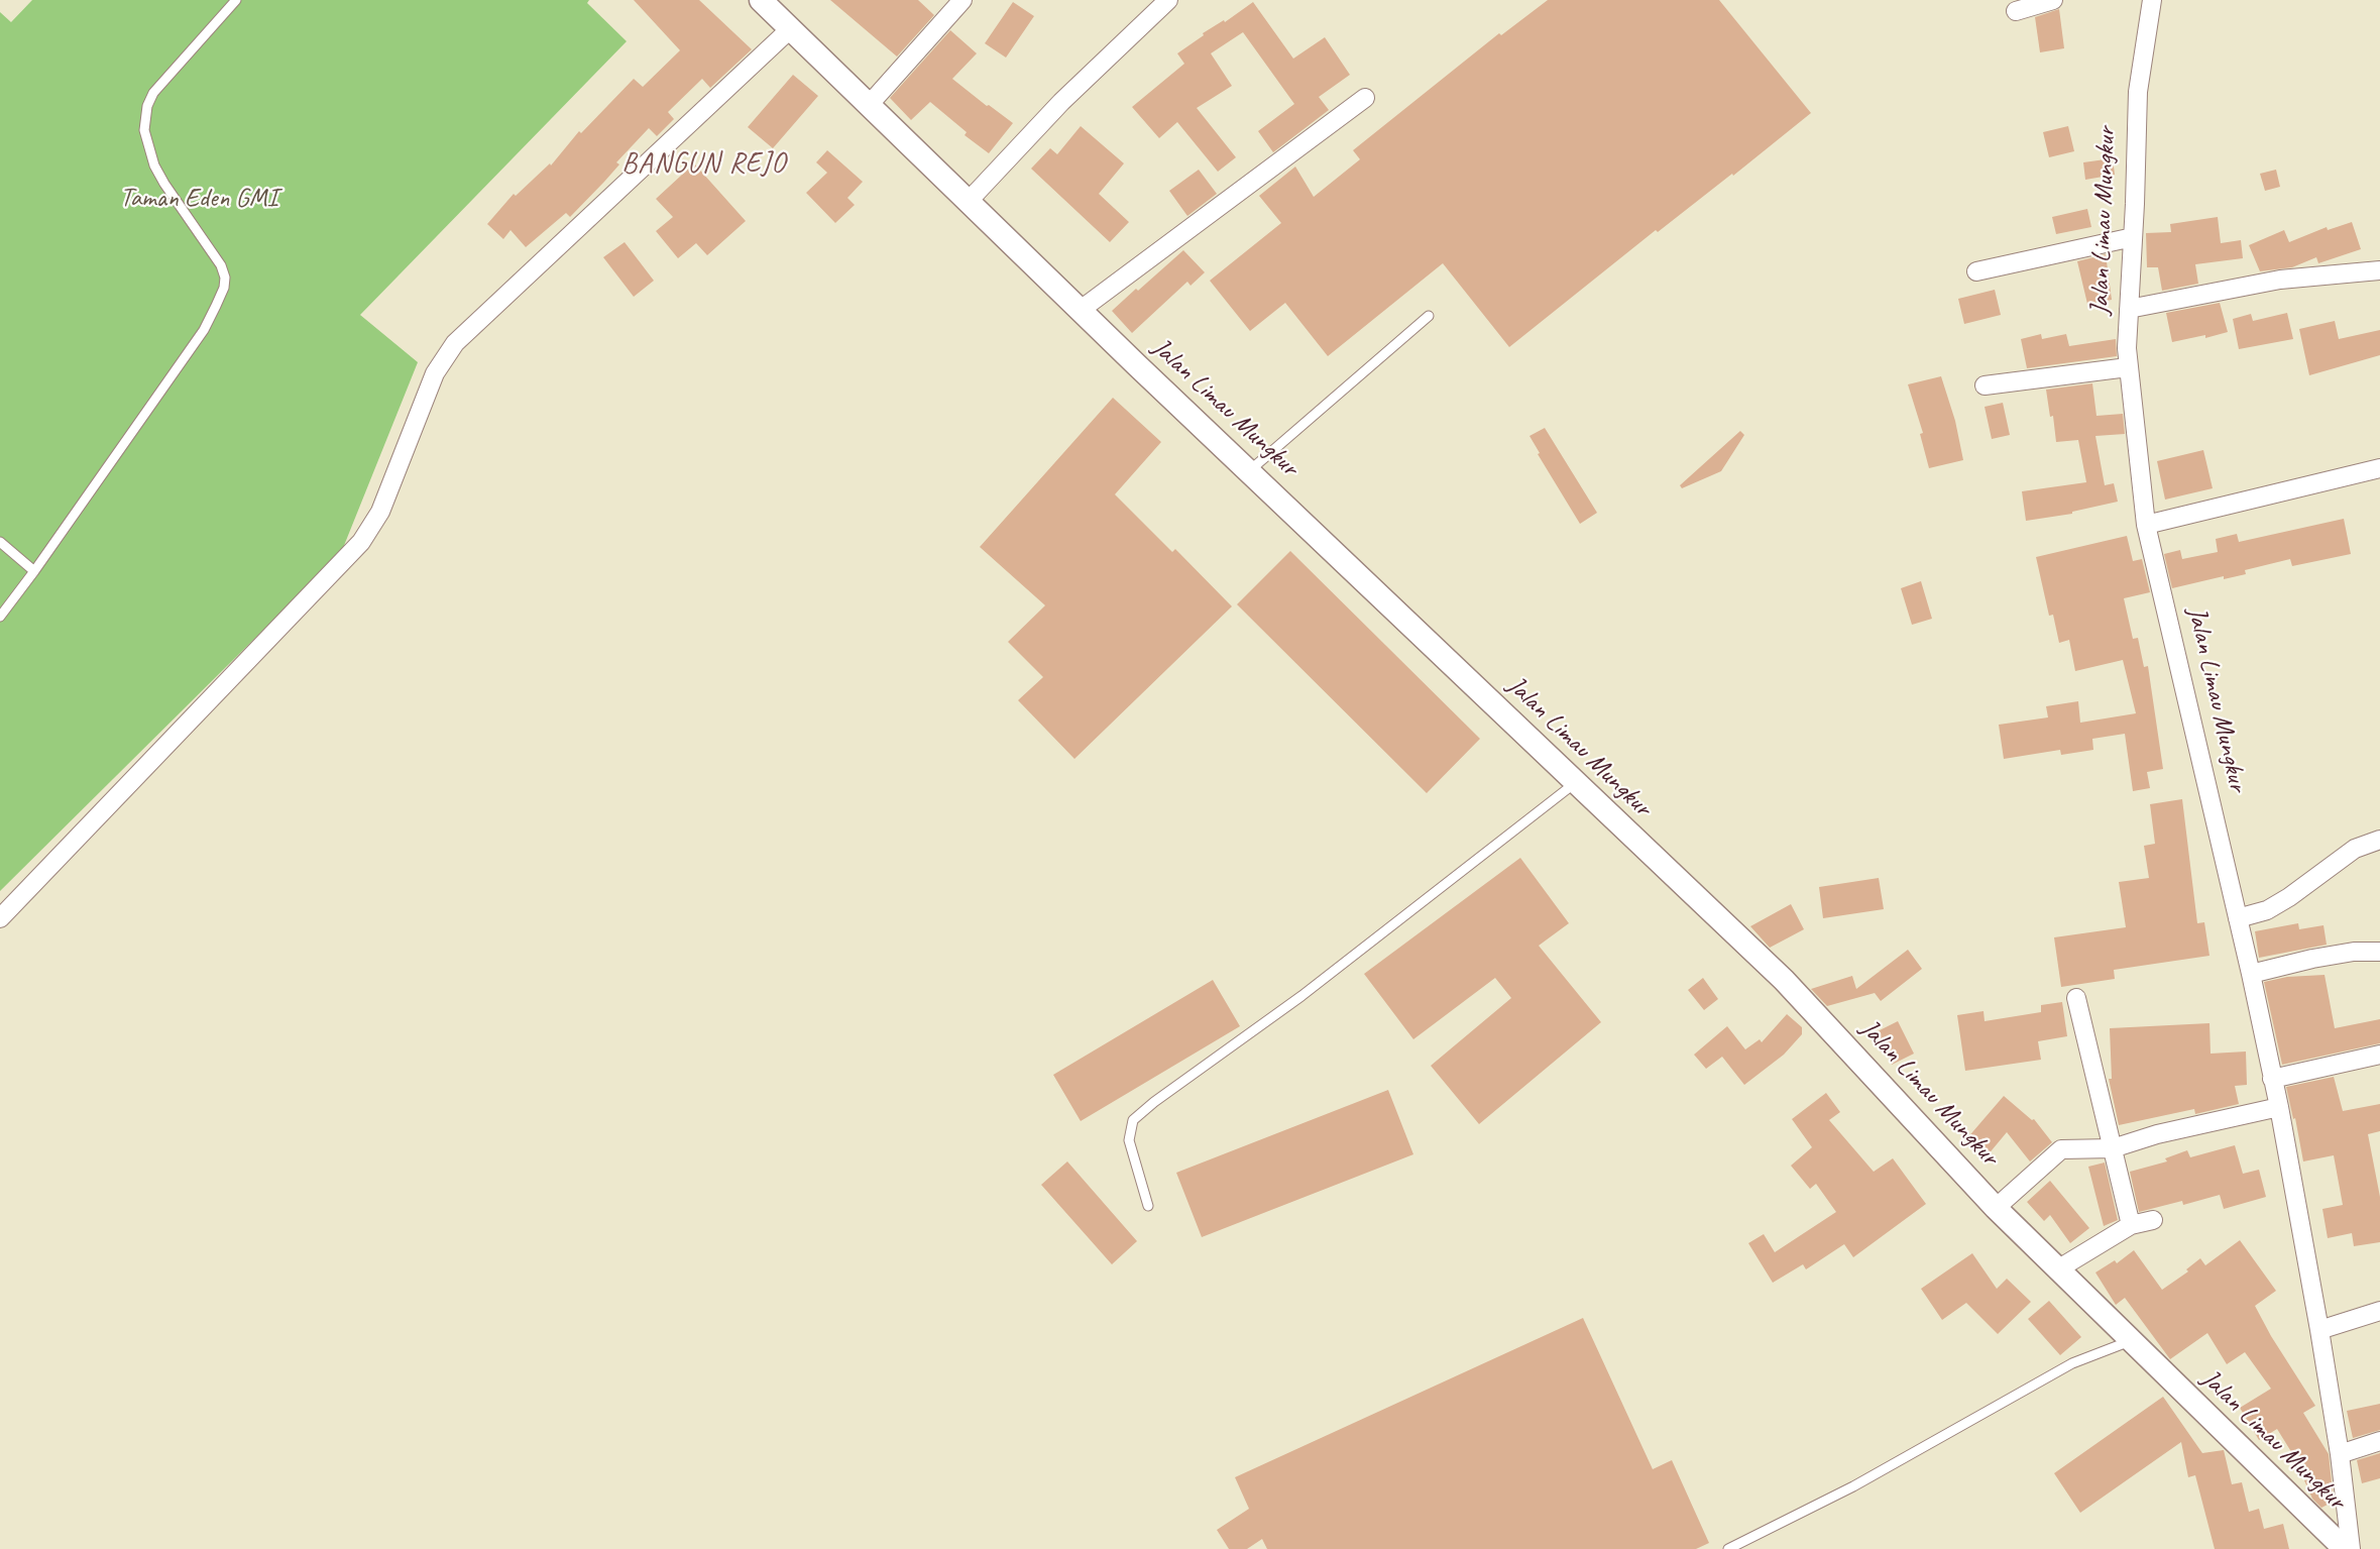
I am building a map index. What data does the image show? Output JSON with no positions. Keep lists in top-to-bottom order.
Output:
{
  "streets": {
    "street": ["Jalan Limau Mungkur"]
  },
  "districts": ["BANGUN REJO"],
  "parks": ["Taman Eden GMI"]
}
